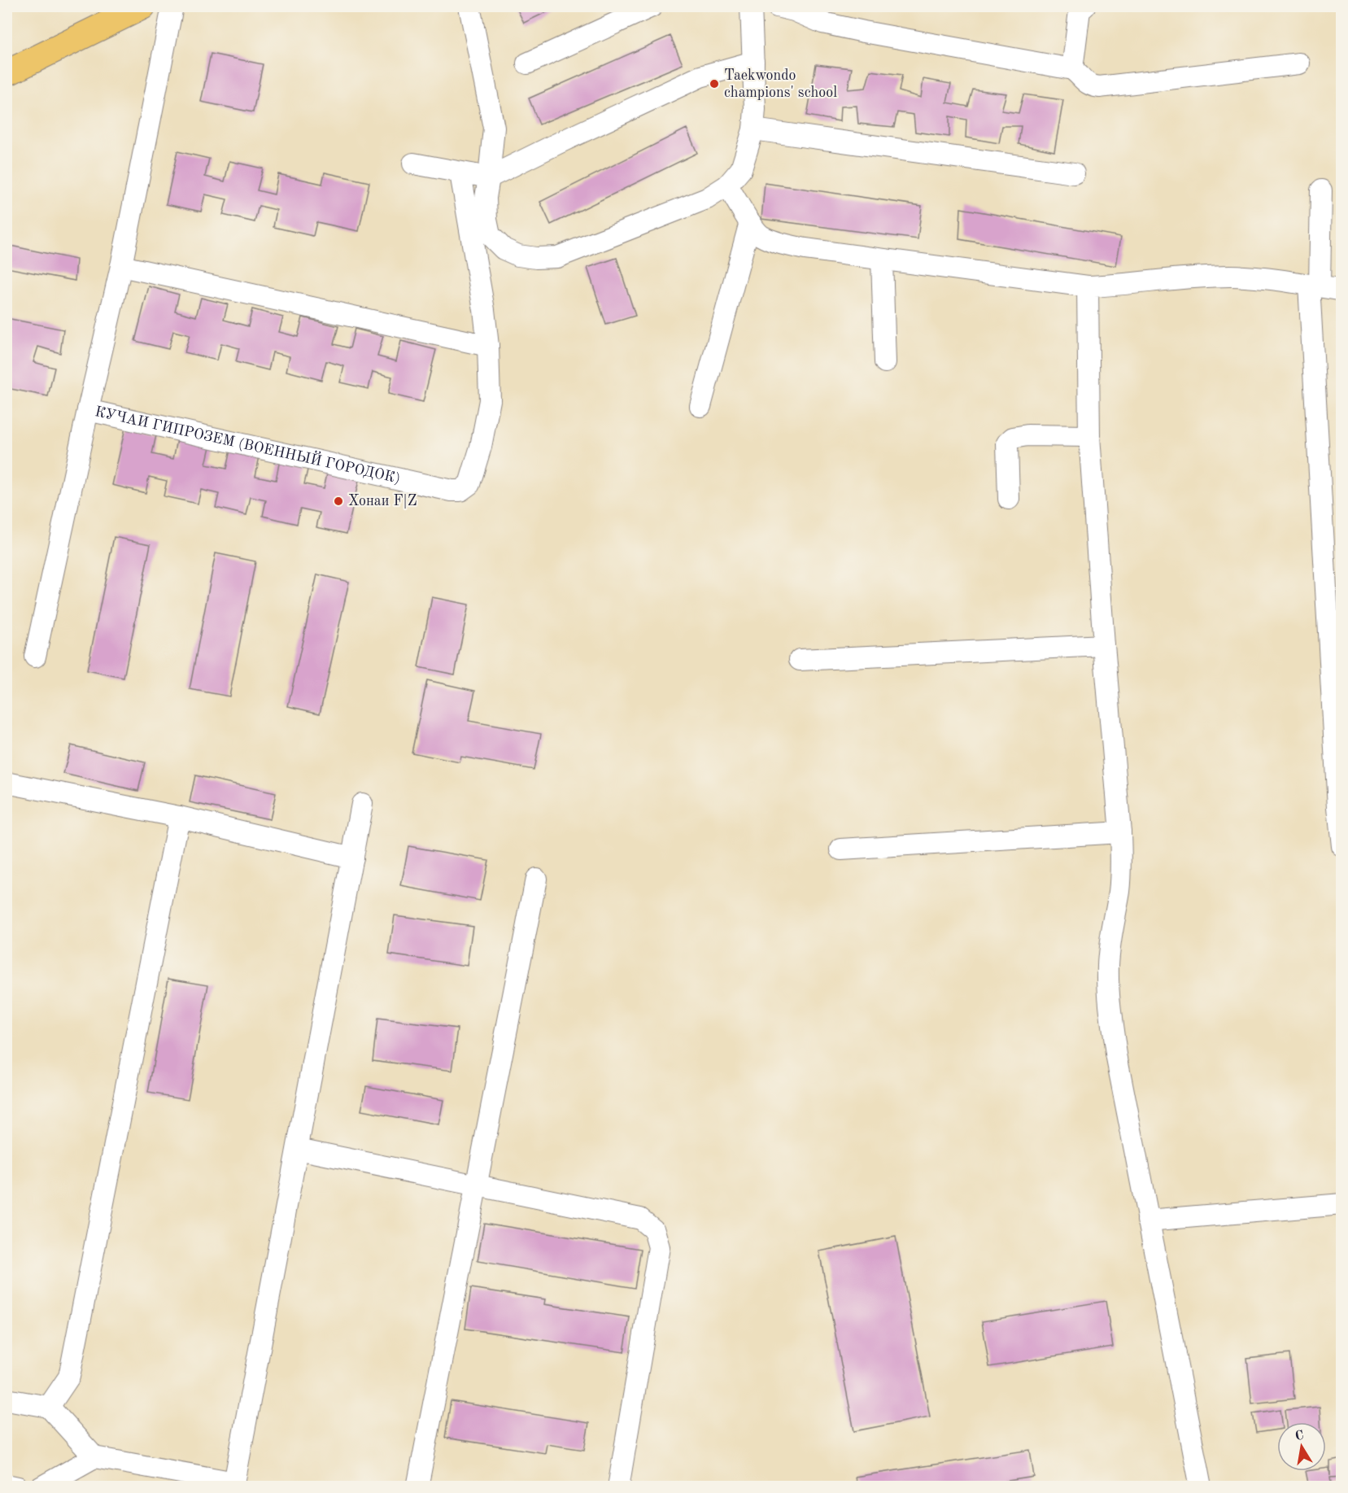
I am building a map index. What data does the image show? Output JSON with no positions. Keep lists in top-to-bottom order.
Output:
{
  "streets": {
    "street": ["КУЧАИ ГИПРОЗЕМ (ВОЕННЫЙ ГОРОДОК)"]
  },
  "places": ["Taekwondo champions' school", "Хонаи F|Z"],
  "north": "top"
}
